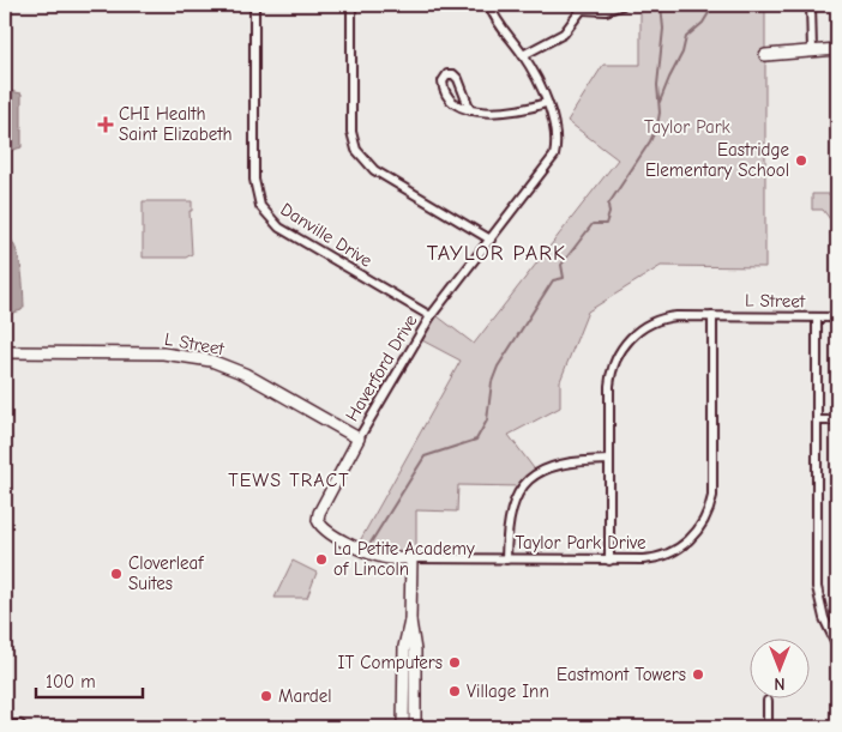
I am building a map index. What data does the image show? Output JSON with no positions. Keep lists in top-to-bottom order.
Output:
{
  "streets": {
    "street": [
      "Danville Drive",
      "L Street",
      "Haverford Drive",
      "Taylor Park Drive"
    ]
  },
  "crossings": [
    ["Danville Drive", "Haverford Drive"],
    ["L Street", "Haverford Drive"],
    ["L Street", "Taylor Park Drive"],
    ["Haverford Drive", "Taylor Park Drive"]
  ],
  "districts": ["TAYLOR PARK", "TEWS TRACT"],
  "parks": ["Taylor Park"],
  "places": {
    "health": ["CHI Health Saint Elizabeth"],
    "other": [
      "Eastridge Elementary School",
      "La Petite Academy of Lincoln",
      "Cloverleaf Suites",
      "IT Computers",
      "Eastmont Towers",
      "Village Inn",
      "Mardel"
    ]
  },
  "scale_bar": "100 m",
  "north": "bottom"
}
